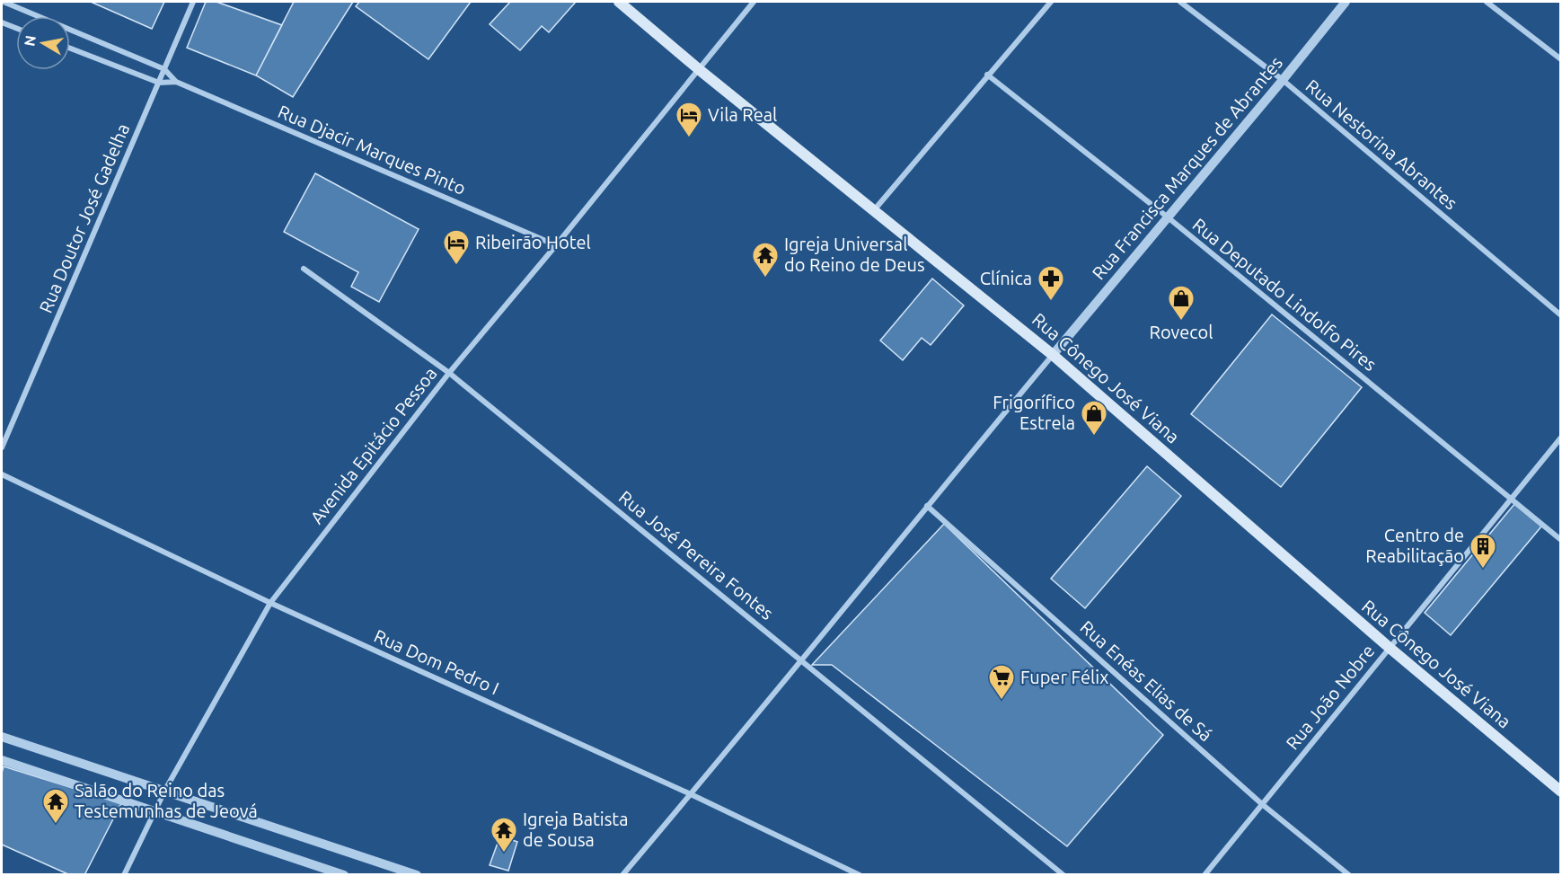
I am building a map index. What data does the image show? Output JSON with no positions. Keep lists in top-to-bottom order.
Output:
{
  "streets": {
    "main road": ["Rua Cônego José Viana"],
    "street": [
      "Rua Nestorina Abrantes",
      "Rua Djacir Marques Pinto",
      "Rua Francisca Marques de Abrantes",
      "Rua Doutor José Gadelha",
      "Rua Deputado Lindolfo Pires",
      "Avenida Epitácio Pessoa",
      "Rua José Pereira Fontes",
      "Rua Dom Pedro I",
      "Rua Enéas Elias de Sá",
      "Rua João Nobre"
    ]
  },
  "crossings": [
    ["Rua Nestorina Abrantes", "Rua Francisca Marques de Abrantes"],
    ["Rua Djacir Marques Pinto", "Rua Doutor José Gadelha"],
    ["Rua Djacir Marques Pinto", "Avenida Epitácio Pessoa"],
    ["Rua Francisca Marques de Abrantes", "Rua Deputado Lindolfo Pires"],
    ["Rua Francisca Marques de Abrantes", "Rua Cônego José Viana"],
    ["Rua Deputado Lindolfo Pires", "Rua João Nobre"],
    ["Rua Cônego José Viana", "Avenida Epitácio Pessoa"],
    ["Rua Cônego José Viana", "Rua João Nobre"],
    ["Avenida Epitácio Pessoa", "Rua José Pereira Fontes"],
    ["Avenida Epitácio Pessoa", "Rua Dom Pedro I"],
    ["Rua Enéas Elias de Sá", "Rua João Nobre"]
  ],
  "places": {
    "hotel": ["Vila Real", "Ribeirão Hotel"],
    "temple": ["Igreja Universal do Reino de Deus", "Salão do Reino das Testemunhas de Jeová", "Igreja Batista de Sousa"],
    "pharmacy": ["Clínica"],
    "shop": ["Rovecol", "Frigorífico Estrela"],
    "building": ["Centro de Reabilitação"],
    "supermarket": ["Fuper Félix"]
  },
  "north": "left"
}
